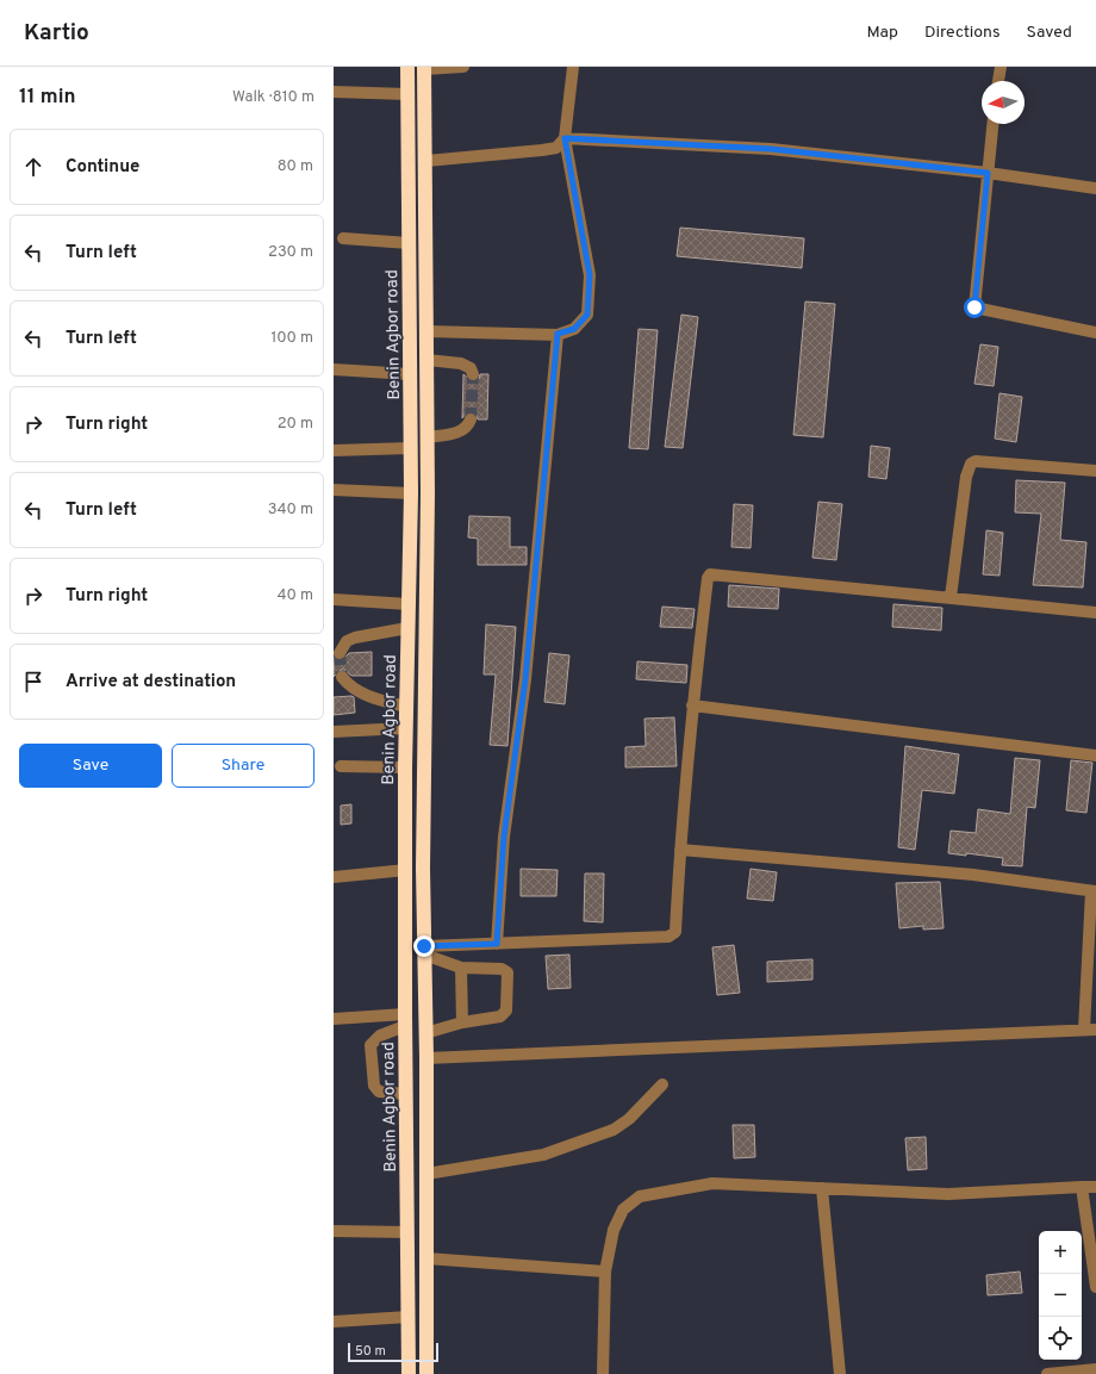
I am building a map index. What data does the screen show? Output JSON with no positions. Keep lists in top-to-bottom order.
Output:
{
  "streets": {
    "highway": ["Benin Agbor road"]
  },
  "scale_bar": "50 m",
  "north": "left",
  "page": {
    "header": "Kartio",
    "nav": ["Map", "Directions", "Saved"],
    "heading": ["11 min", "Walk · 810 m"],
    "list": [
      ["Continue", "80 m"],
      ["Turn left", "230 m"],
      ["Turn left", "100 m"],
      ["Turn right", "20 m"],
      ["Turn left", "340 m"],
      ["Turn right", "40 m"],
      "Arrive at destination"
    ],
    "buttons": ["Save", "Share"],
    "map_buttons": ["+", "−"],
    "scale": "50 m"
  }
}
